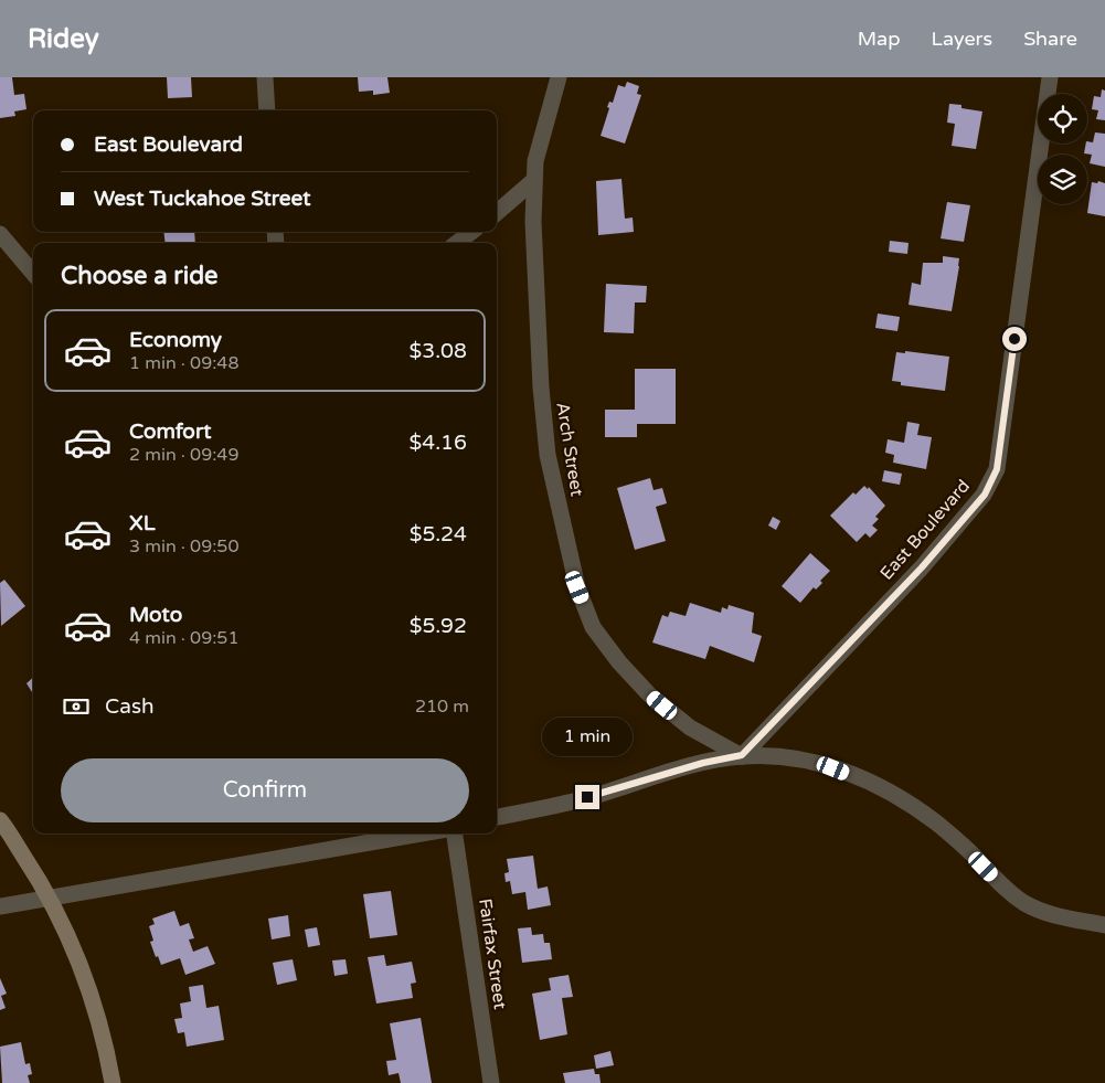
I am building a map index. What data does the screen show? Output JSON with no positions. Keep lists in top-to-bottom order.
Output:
{
  "streets": {
    "street": ["Arch Street", "East Boulevard", "Fairfax Street"]
  },
  "crossings": [
    ["Arch Street", "East Boulevard"]
  ],
  "page": {
    "header": "Ridey",
    "nav": ["Map", "Layers", "Share"],
    "banner": ["East Boulevard", "West Tuckahoe Street"],
    "heading": "Choose a ride",
    "list": [
      {
        "name": "Economy",
        "note": "1 min · 09:48",
        "value": "$3.08"
      },
      {
        "name": "Comfort",
        "note": "2 min · 09:49",
        "value": "$4.16"
      },
      {
        "name": "XL",
        "note": "3 min · 09:50",
        "value": "$5.24"
      },
      {
        "name": "Moto",
        "note": "4 min · 09:51",
        "value": "$5.92"
      }
    ],
    "pay": ["Cash", "210 m"],
    "bubble": "1 min",
    "buttons": "Confirm"
  }
}
